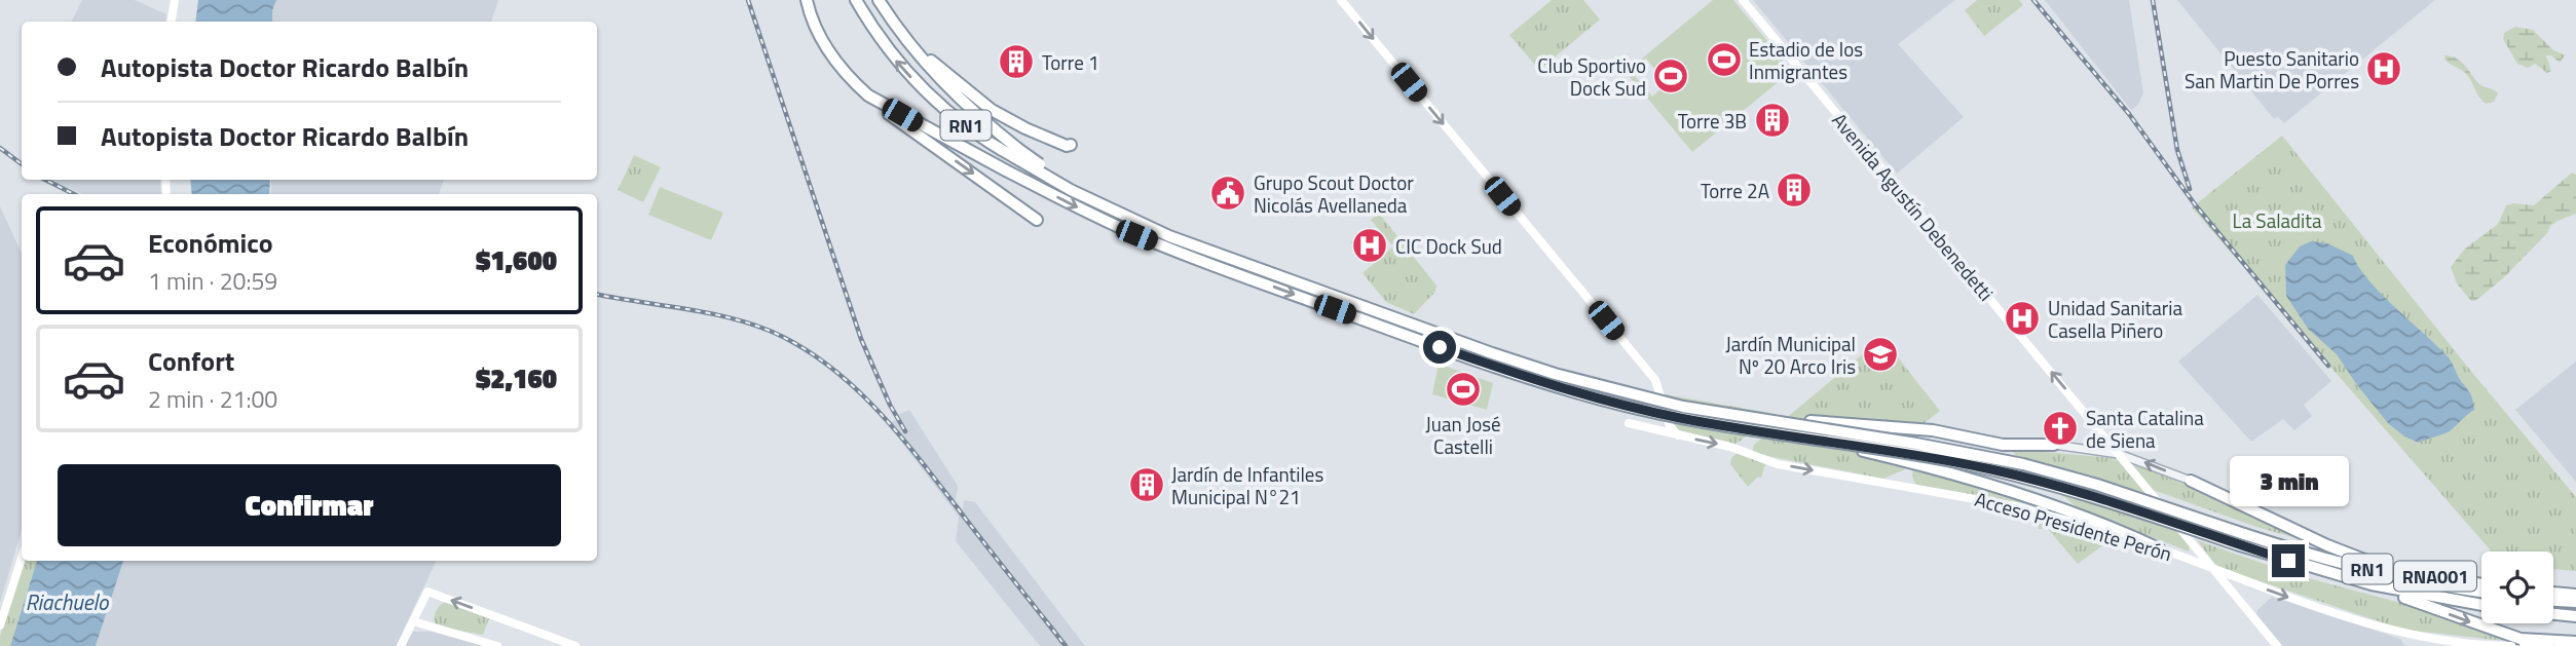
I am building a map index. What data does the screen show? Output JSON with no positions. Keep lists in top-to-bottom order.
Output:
{
  "streets": {
    "highway": ["RN1", "RNA001"],
    "main road": ["Avenida Agustín Debenedetti", "Acceso Presidente Perón"]
  },
  "crossings": [
    ["RN1", "RNA001"],
    ["Avenida Agustín Debenedetti", "Acceso Presidente Perón"]
  ],
  "one_way": ["Avenida Agustín Debenedetti", "Acceso Presidente Perón"],
  "water": ["Riachuelo"],
  "parks": ["La Saladita"],
  "places": {
    "sports": ["Estadio de los Inmigrantes", "Club Sportivo Dock Sud", "Juan José Castelli"],
    "building": [
      "Torre 1",
      "Torre 3B",
      "Torre 2A",
      "Jardín de Infantiles Municipal N°21"
    ],
    "hospital": ["Puesto Sanitario San Martin De Porres", "CIC Dock Sud", "Unidad Sanitaria Casella Piñero"],
    "public building": ["Grupo Scout Doctor Nicolás Avellaneda"],
    "school or university": ["Jardín Municipal Nº 20 Arco Iris"],
    "church": ["Santa Catalina de Siena"]
  },
  "page": {
    "banner": ["Autopista Doctor Ricardo Balbín", "Autopista Doctor Ricardo Balbín"],
    "list": [
      {
        "name": "Económico",
        "note": "1 min · 20:59",
        "value": "$1,600"
      },
      {
        "name": "Confort",
        "note": "2 min · 21:00",
        "value": "$2,160"
      }
    ],
    "buttons": "Confirmar",
    "bubble": "3 min"
  }
}
